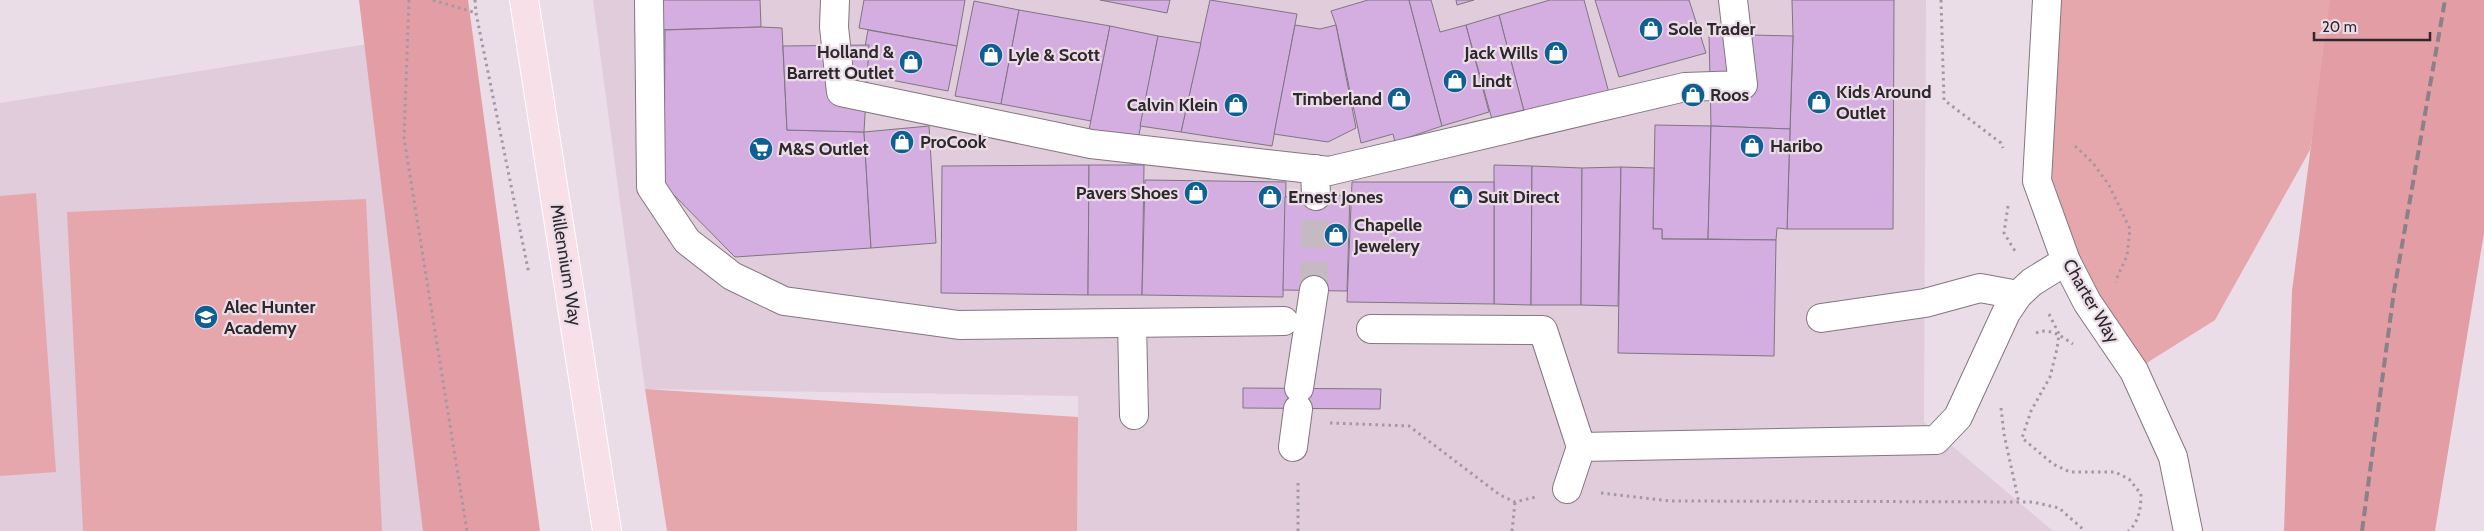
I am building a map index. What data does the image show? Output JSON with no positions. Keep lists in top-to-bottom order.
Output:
{
  "streets": {
    "main road": ["Millennium Way"],
    "street": ["Charter Way"]
  },
  "places": {
    "shop": [
      "Sole Trader",
      "Jack Wills",
      "Lyle & Scott",
      "Holland & Barrett Outlet",
      "Lindt",
      "Roos",
      "Timberland",
      "Kids Around Outlet",
      "Calvin Klein",
      "ProCook",
      "Haribo",
      "Pavers Shoes",
      "Ernest Jones",
      "Suit Direct",
      "Chapelle Jewelery"
    ],
    "supermarket": ["M&S Outlet"],
    "school or university": ["Alec Hunter Academy"]
  },
  "scale_bar": "20 m"
}
